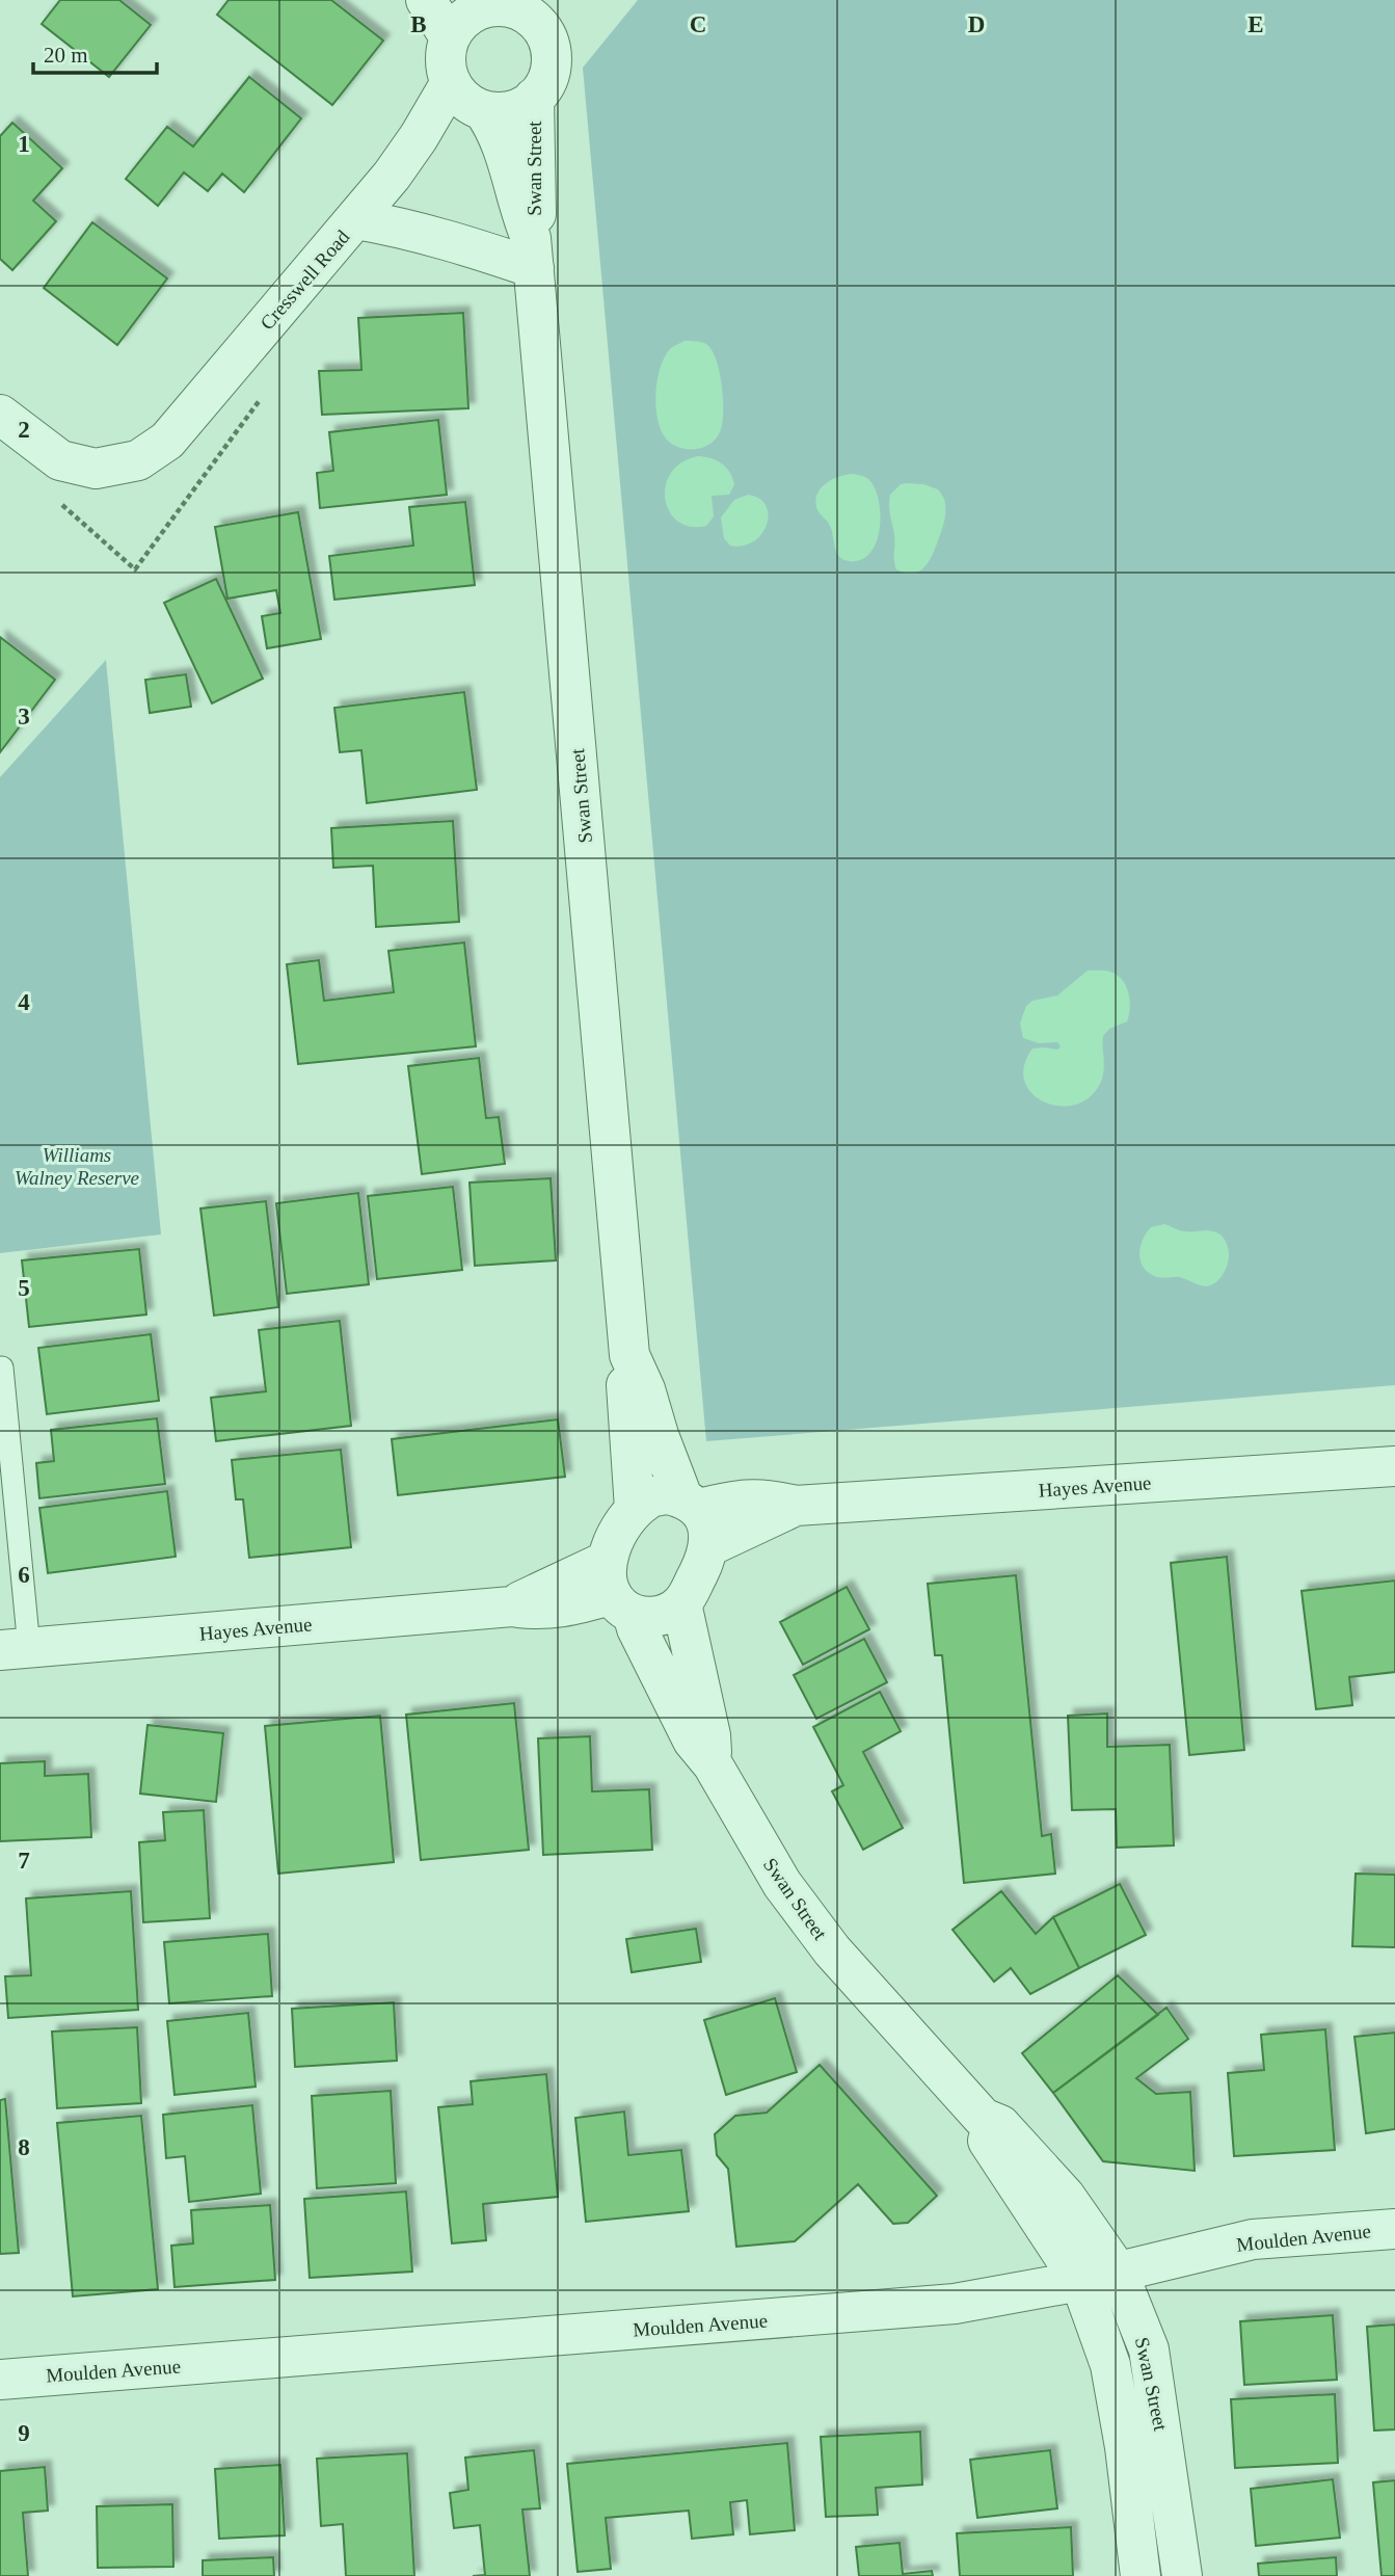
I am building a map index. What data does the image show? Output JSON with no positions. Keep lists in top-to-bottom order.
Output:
{
  "streets": {
    "street": [
      "Swan Street",
      "Cresswell Road",
      "Hayes Avenue",
      "Moulden Avenue"
    ]
  },
  "crossings": [
    ["Swan Street", "Cresswell Road"],
    ["Swan Street", "Hayes Avenue"],
    ["Swan Street", "Moulden Avenue"]
  ],
  "parks": ["Williams Walney Reserve"],
  "scale_bar": "20 m",
  "grid": {
    "columns": [
      "B",
      "C",
      "D",
      "E"
    ],
    "rows": [
      "1",
      "2",
      "3",
      "4",
      "5",
      "6",
      "7",
      "8",
      "9"
    ]
  }
}
